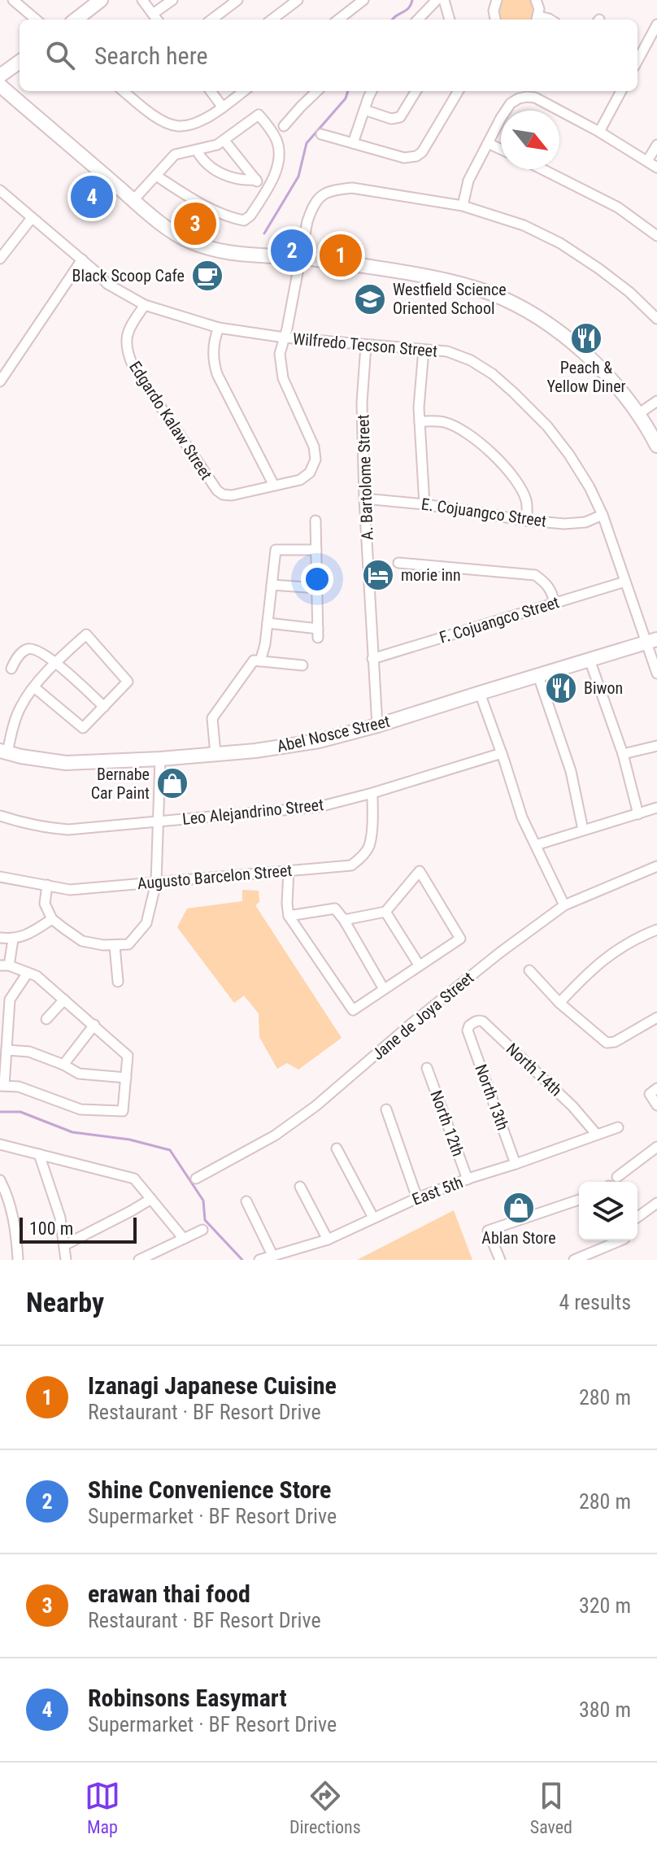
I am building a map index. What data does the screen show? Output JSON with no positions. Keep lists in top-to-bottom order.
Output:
{
  "streets": {
    "main road": ["Abel Nosce Street"],
    "street": [
      "Wilfredo Tecson Street",
      "Edgardo Kalaw Street",
      "A. Bartolome Street",
      "E. Cojuangco Street",
      "F. Cojuangco Street",
      "Leo Alejandrino Street",
      "Augusto Barcelon Street",
      "Jane de Joya Street",
      "North 14th",
      "North 13th",
      "North 12th",
      "East 5th"
    ]
  },
  "crossings": [
    ["Wilfredo Tecson Street", "Edgardo Kalaw Street"],
    ["Wilfredo Tecson Street", "A. Bartolome Street"],
    ["Wilfredo Tecson Street", "E. Cojuangco Street"],
    ["Wilfredo Tecson Street", "F. Cojuangco Street"],
    ["Wilfredo Tecson Street", "Abel Nosce Street"],
    ["A. Bartolome Street", "E. Cojuangco Street"],
    ["A. Bartolome Street", "F. Cojuangco Street"],
    ["A. Bartolome Street", "Abel Nosce Street"],
    ["Leo Alejandrino Street", "Augusto Barcelon Street"],
    ["North 14th", "North 13th"],
    ["North 14th", "East 5th"],
    ["North 13th", "East 5th"],
    ["North 12th", "East 5th"]
  ],
  "places": {
    "cafe": ["Black Scoop Cafe"],
    "school or university": ["Westfield Science Oriented School"],
    "restaurant": ["Peach & Yellow Diner", "Biwon"],
    "hotel": ["morie inn"],
    "shop": ["Bernabe Car Paint", "Ablan Store"]
  },
  "scale_bar": "100 m",
  "north": "bottom right",
  "page": {
    "search": "Search here",
    "pins": [
      "4",
      "3",
      "2",
      "1"
    ],
    "scale": "100 m",
    "heading": ["Nearby", "4 results"],
    "list": [
      {
        "mark": "1",
        "name": "Izanagi Japanese Cuisine",
        "note": "Restaurant · BF Resort Drive",
        "value": "280 m"
      },
      {
        "mark": "2",
        "name": "Shine Convenience Store",
        "note": "Supermarket · BF Resort Drive",
        "value": "280 m"
      },
      {
        "mark": "3",
        "name": "erawan thai food",
        "note": "Restaurant · BF Resort Drive",
        "value": "320 m"
      },
      {
        "mark": "4",
        "name": "Robinsons Easymart",
        "note": "Supermarket · BF Resort Drive",
        "value": "380 m"
      }
    ],
    "nav": ["Map", "Directions", "Saved"]
  }
}
